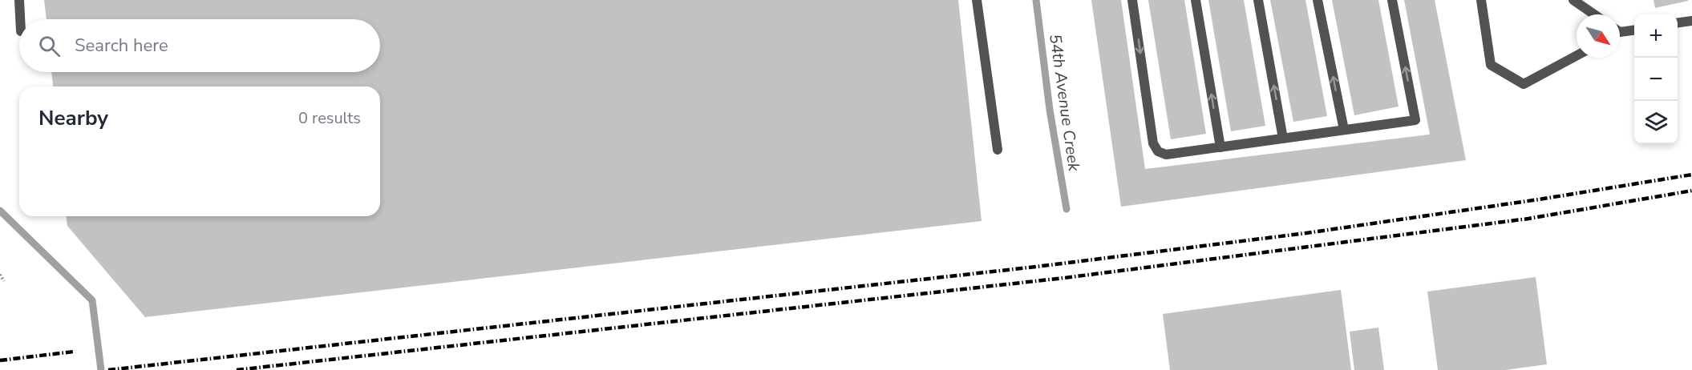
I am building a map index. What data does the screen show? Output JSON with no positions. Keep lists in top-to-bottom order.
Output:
{
  "water": ["54th Avenue Creek"],
  "north": "bottom right",
  "page": {
    "map_buttons": ["+", "−"],
    "search": "Search here",
    "heading": ["Nearby", "0 results"]
  }
}
